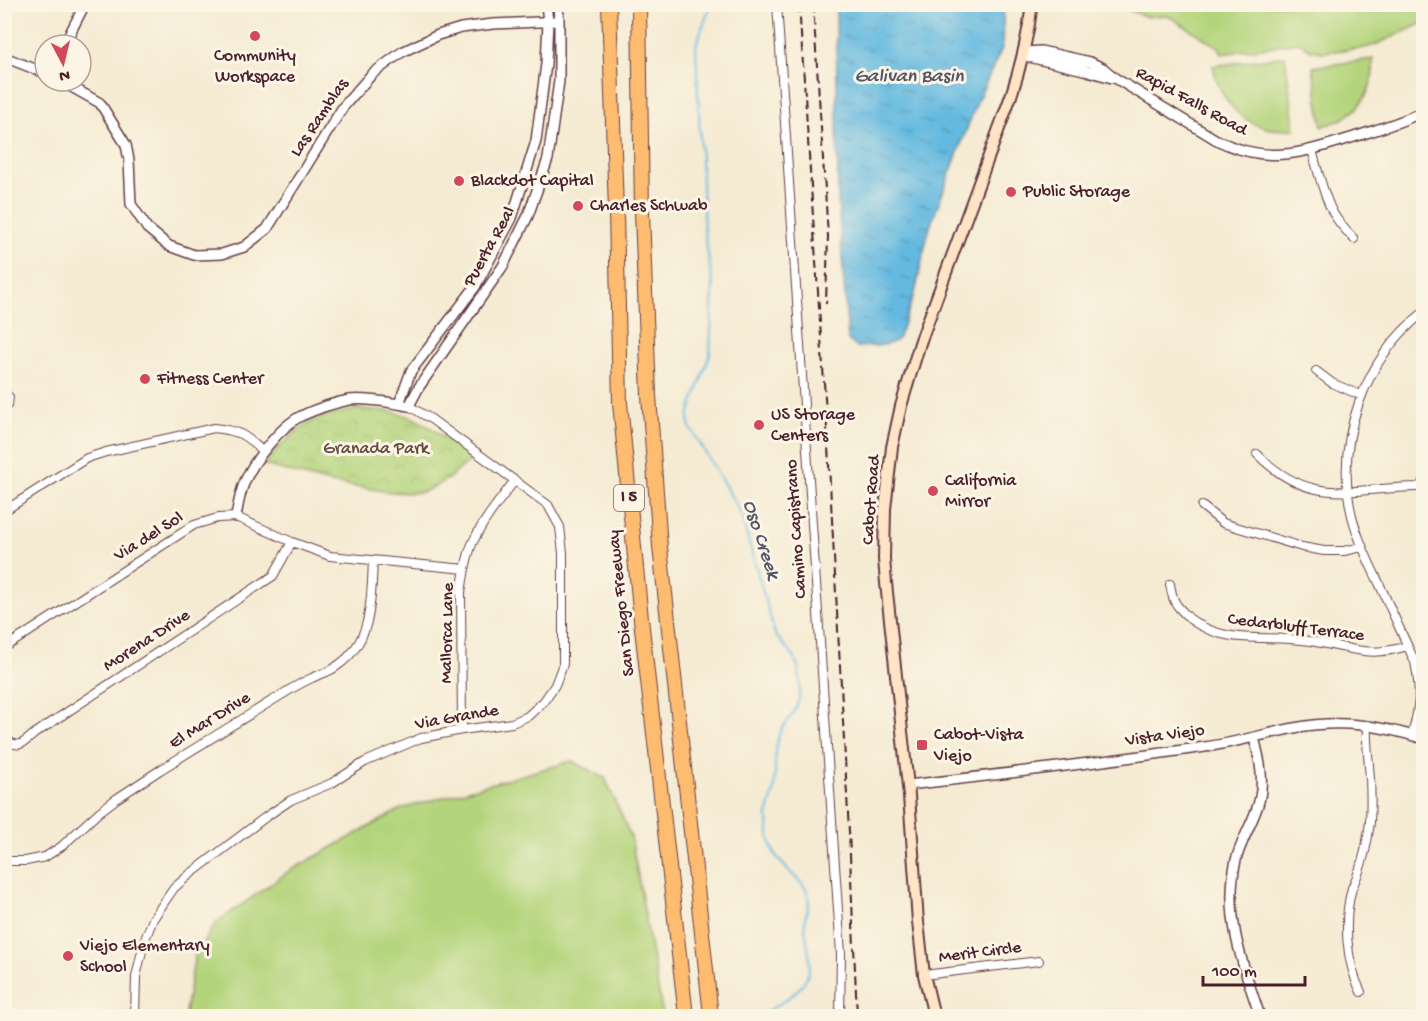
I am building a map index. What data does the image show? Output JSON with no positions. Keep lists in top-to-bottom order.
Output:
{
  "streets": {
    "highway": ["I 5", "San Diego Freeway"],
    "main road": ["Cabot Road"],
    "street": [
      "Rapid Falls Road",
      "Las Ramblas",
      "Puerta Real",
      "Camino Capistrano",
      "Via del Sol",
      "Cedarbluff Terrace",
      "Mallorca Lane",
      "Morena Drive",
      "Via Grande",
      "El Mar Drive",
      "Vista Viejo",
      "Merit Circle"
    ]
  },
  "crossings": [
    ["Rapid Falls Road", "Cabot Road"],
    ["Las Ramblas", "Puerta Real"],
    ["Puerta Real", "Via Grande"],
    ["Cabot Road", "Vista Viejo"],
    ["Cabot Road", "Merit Circle"],
    ["Mallorca Lane", "Via Grande"]
  ],
  "water": ["Galivan Basin", "Oso Creek"],
  "parks": ["Granada Park"],
  "places": {
    "other": [
      "Community Workspace",
      "Blackdot Capital",
      "Public Storage",
      "Charles Schwab",
      "Fitness Center",
      "US Storage Centers",
      "California Mirror",
      "Viejo Elementary School"
    ],
    "transit": ["Cabot-Vista Viejo"]
  },
  "scale_bar": "100 m",
  "north": "bottom"
}
